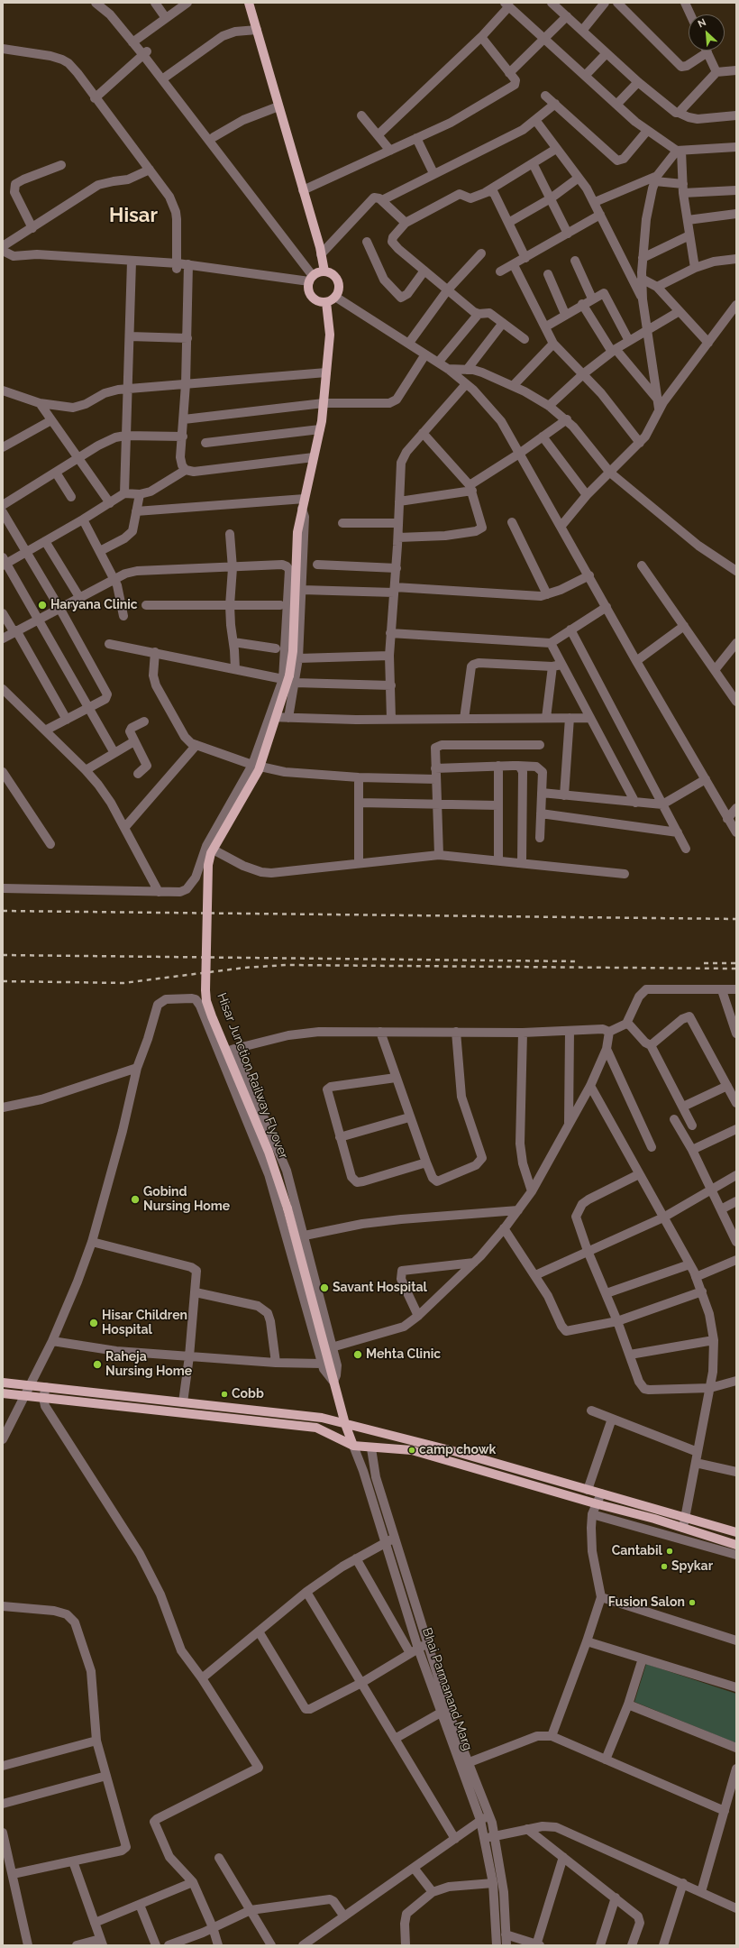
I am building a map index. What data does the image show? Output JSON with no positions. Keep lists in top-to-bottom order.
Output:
{
  "streets": {
    "main road": ["Hisar Junction Railway Flyover"],
    "street": ["Bhai Parmanand Marg"]
  },
  "crossings": [
    ["Hisar Junction Railway Flyover", "Bhai Parmanand Marg"]
  ],
  "districts": ["Hisar"],
  "places": [
    "Haryana Clinic",
    "Gobind Nursing Home",
    "Savant Hospital",
    "Hisar Children Hospital",
    "Mehta Clinic",
    "Raheja Nursing Home",
    "Cobb",
    "camp chowk",
    "Cantabil",
    "Spykar",
    "Fusion Salon"
  ],
  "north": "top left"
}
